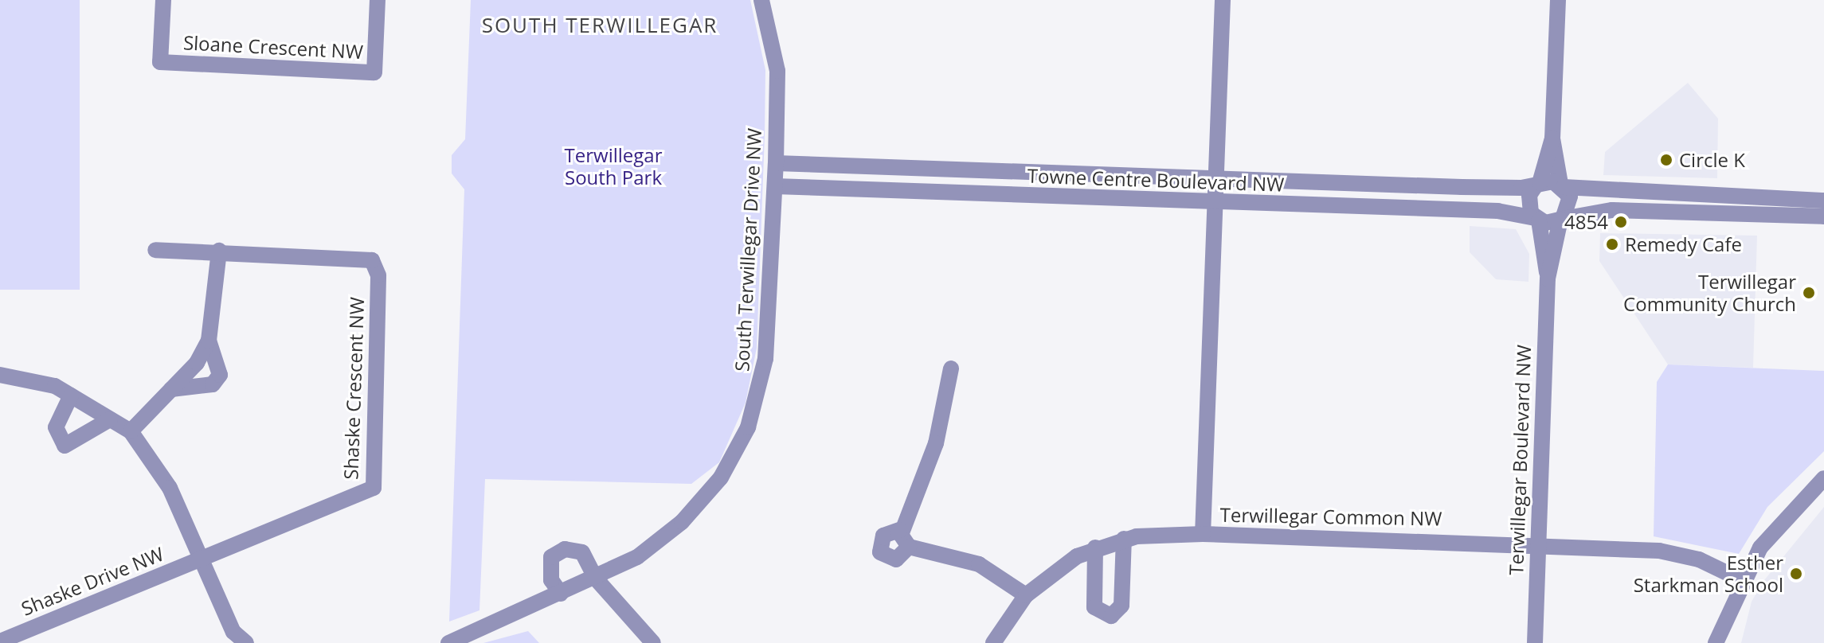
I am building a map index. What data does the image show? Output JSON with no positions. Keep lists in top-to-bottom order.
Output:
{
  "streets": {
    "street": [
      "Sloane Crescent NW",
      "Towne Centre Boulevard NW",
      "South Terwillegar Drive NW",
      "Shaske Crescent NW",
      "Terwillegar Boulevard NW",
      "Terwillegar Common NW",
      "Shaske Drive NW"
    ]
  },
  "crossings": [
    ["Towne Centre Boulevard NW", "South Terwillegar Drive NW"],
    ["Towne Centre Boulevard NW", "Terwillegar Boulevard NW"],
    ["Towne Centre Boulevard NW", "Terwillegar Common NW"],
    ["Shaske Crescent NW", "Shaske Drive NW"],
    ["Terwillegar Boulevard NW", "Terwillegar Common NW"]
  ],
  "districts": ["SOUTH TERWILLEGAR"],
  "parks": ["Terwillegar South Park"],
  "places": [
    "Circle K",
    "4854",
    "Remedy Cafe",
    "Terwillegar Community Church",
    "Esther Starkman School"
  ]
}
